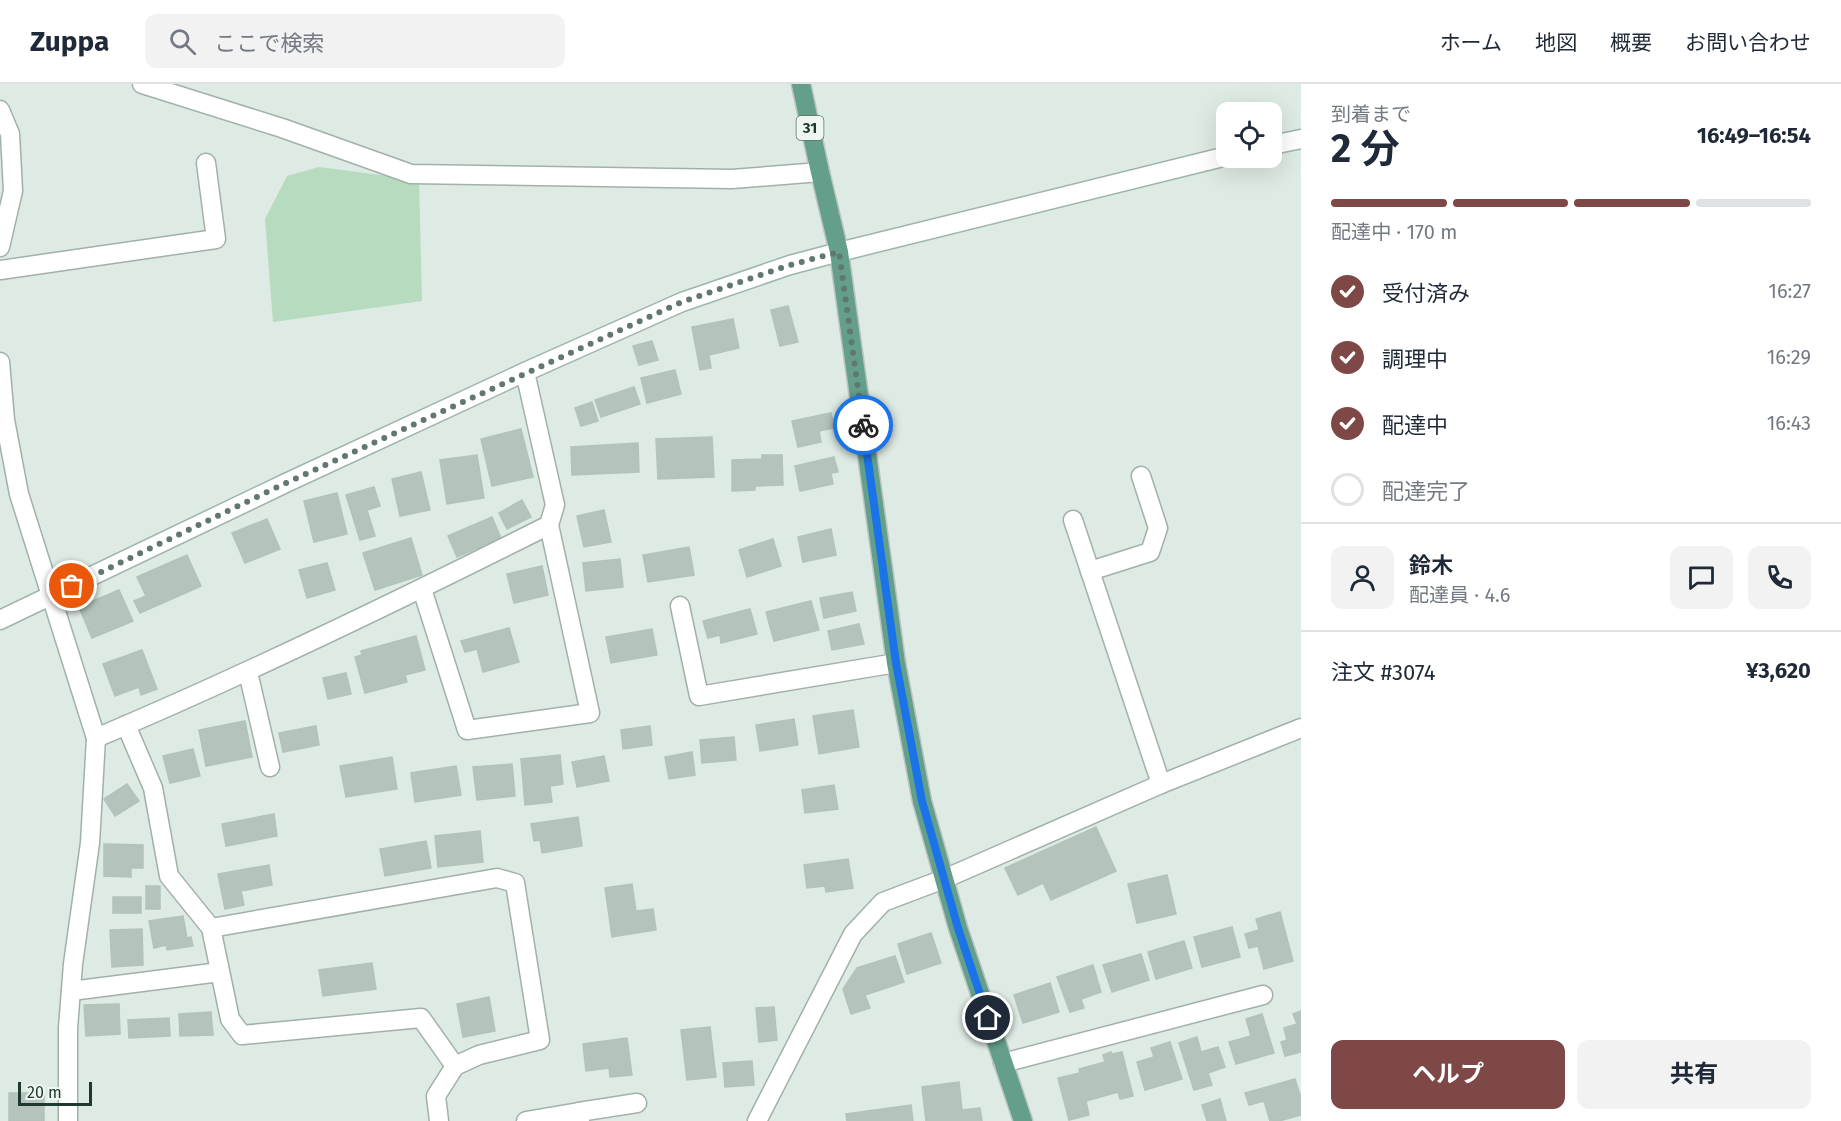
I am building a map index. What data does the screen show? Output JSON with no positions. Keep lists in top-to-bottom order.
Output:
{
  "streets": {
    "main road": ["31"]
  },
  "scale_bar": "20 m",
  "page": {
    "header": "Zuppa",
    "search": "ここで検索",
    "nav": [
      "ホーム",
      "地図",
      "概要",
      "お問い合わせ"
    ],
    "heading": ["2 分", "到着まで", "16:49–16:54"],
    "panel": [
      "鈴木",
      "配達員 · 4.6",
      "注文 #3074",
      "¥3,620"
    ],
    "bar": "配達中 · 170 m",
    "list": [
      ["受付済み", "16:27"],
      ["調理中", "16:29"],
      ["配達中", "16:43"],
      "配達完了"
    ],
    "buttons": ["ヘルプ", "共有"],
    "scale": "20 m"
  }
}
